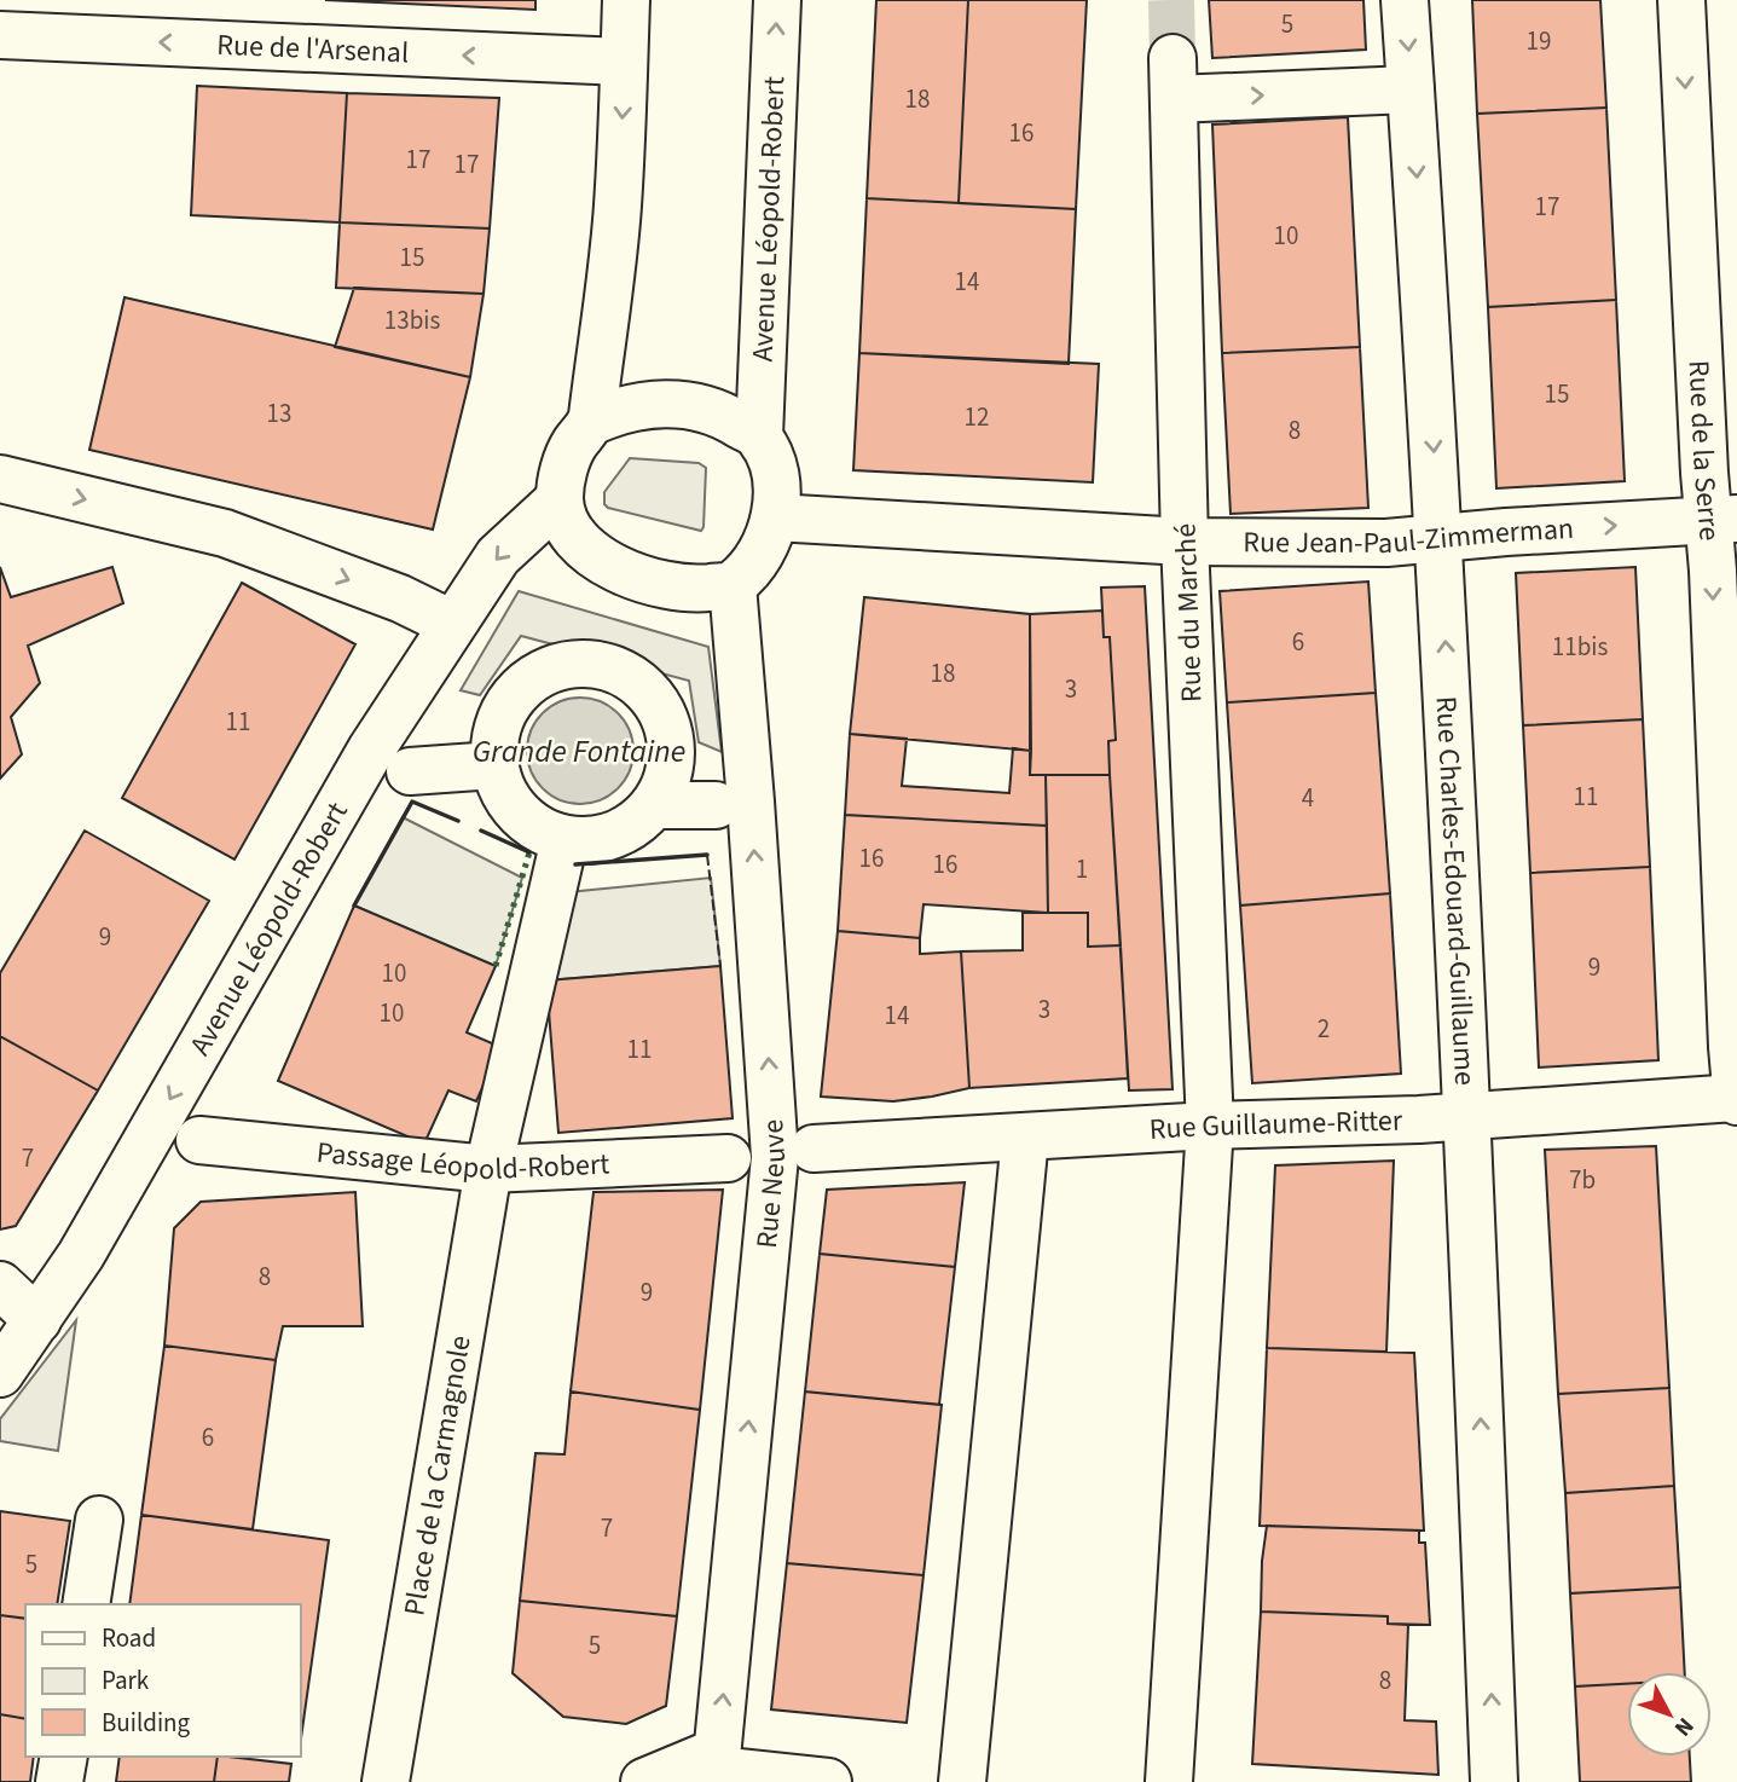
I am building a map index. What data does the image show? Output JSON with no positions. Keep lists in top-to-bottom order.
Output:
{
  "streets": {
    "street": [
      "Rue de l'Arsenal",
      "Avenue Léopold-Robert",
      "Rue de la Serre",
      "Rue Jean-Paul-Zimmerman",
      "Rue du Marché",
      "Rue Charles-Edouard-Guillaume",
      "Rue Guillaume-Ritter",
      "Passage Léopold-Robert",
      "Rue Neuve",
      "Place de la Carmagnole"
    ]
  },
  "crossings": [
    ["Avenue Léopold-Robert", "Rue Jean-Paul-Zimmerman"],
    ["Avenue Léopold-Robert", "Rue Neuve"],
    ["Rue de la Serre", "Rue Jean-Paul-Zimmerman"],
    ["Rue de la Serre", "Rue Guillaume-Ritter"],
    ["Rue Jean-Paul-Zimmerman", "Rue du Marché"],
    ["Rue Jean-Paul-Zimmerman", "Rue Charles-Edouard-Guillaume"],
    ["Rue Jean-Paul-Zimmerman", "Rue Neuve"],
    ["Rue du Marché", "Rue Charles-Edouard-Guillaume"],
    ["Rue du Marché", "Rue Guillaume-Ritter"],
    ["Rue Charles-Edouard-Guillaume", "Rue Guillaume-Ritter"],
    ["Passage Léopold-Robert", "Place de la Carmagnole"]
  ],
  "one_way": ["Rue de l'Arsenal", "Rue de la Serre"],
  "water": ["Grande Fontaine"],
  "house_numbers": [
    "5",
    "19",
    "18",
    "16",
    "17",
    "17",
    "17",
    "10",
    "15",
    "14",
    "13bis",
    "15",
    "13",
    "12",
    "8",
    "6",
    "11bis",
    "18",
    "3",
    "11",
    "11",
    "4",
    "16",
    "16",
    "1",
    "9",
    "9",
    "10",
    "3",
    "10",
    "14",
    "2",
    "11",
    "7",
    "7b",
    "8",
    "9",
    "6",
    "7",
    "5",
    "5",
    "8"
  ],
  "legend": ["Road", "Park", "Building"],
  "north": "bottom right"
}
